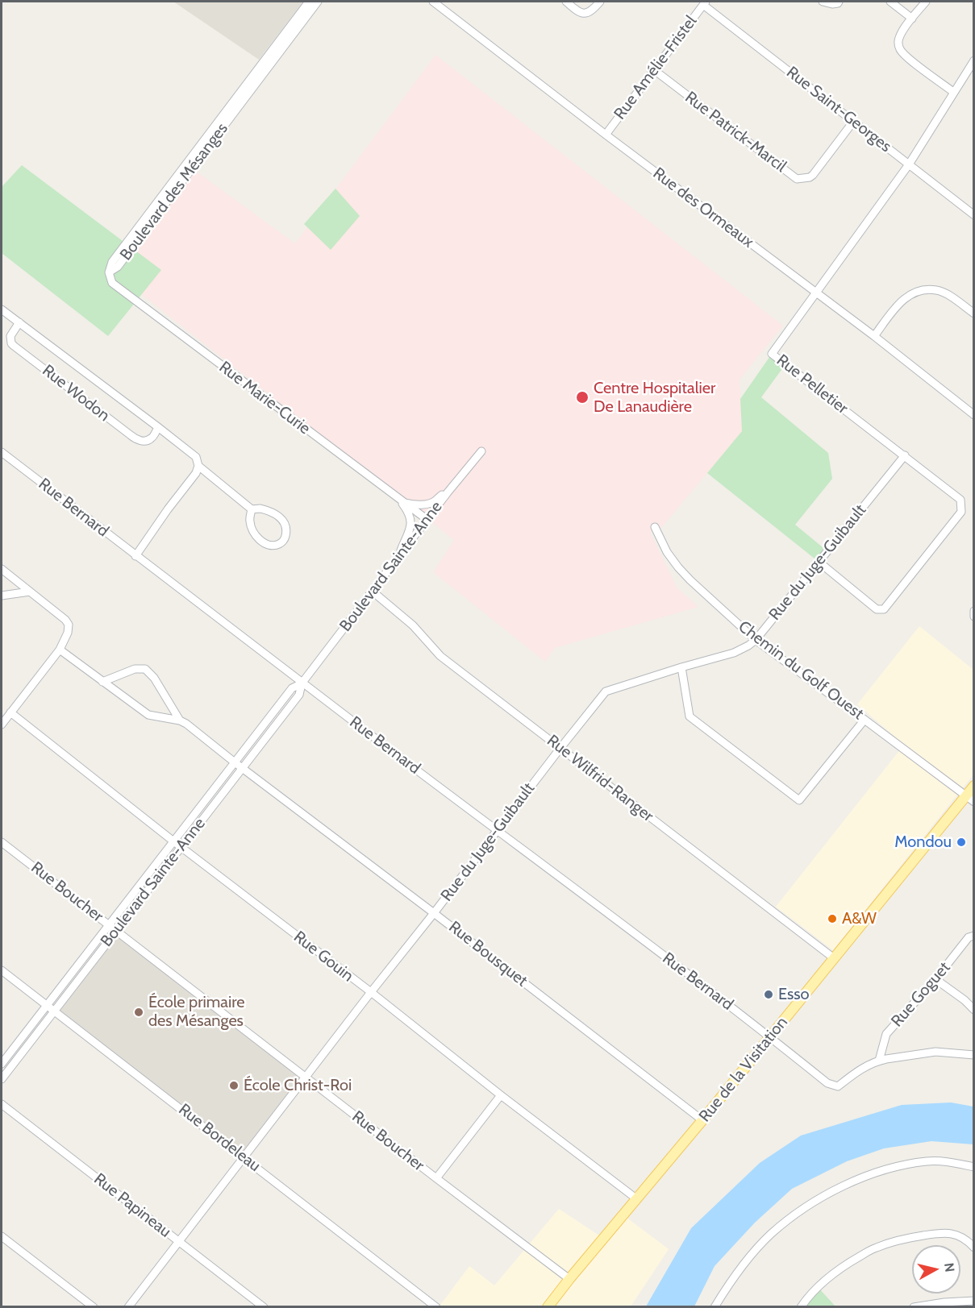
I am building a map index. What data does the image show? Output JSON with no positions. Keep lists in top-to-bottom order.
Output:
{
  "streets": {
    "main road": ["Rue de la Visitation"],
    "street": [
      "Rue Amélie-Fristel",
      "Rue Saint-Georges",
      "Rue Patrick-Marcil",
      "Boulevard des Mésanges",
      "Rue des Ormeaux",
      "Rue Pelletier",
      "Rue Wodon",
      "Rue Marie-Curie",
      "Rue Bernard",
      "Rue du Juge-Guibault",
      "Boulevard Sainte-Anne",
      "Chemin du Golf Ouest",
      "Rue Wilfrid-Ranger",
      "Rue Boucher",
      "Rue Bousquet",
      "Rue Gouin",
      "Rue Goguet",
      "Rue Bordeleau",
      "Rue Papineau"
    ]
  },
  "crossings": [
    ["Rue Amélie-Fristel", "Rue Saint-Georges"],
    ["Rue Amélie-Fristel", "Rue Patrick-Marcil"],
    ["Rue Amélie-Fristel", "Rue des Ormeaux"],
    ["Rue Saint-Georges", "Rue Patrick-Marcil"],
    ["Rue Saint-Georges", "Rue Pelletier"],
    ["Boulevard des Mésanges", "Rue Marie-Curie"],
    ["Rue des Ormeaux", "Rue Pelletier"],
    ["Rue Pelletier", "Rue du Juge-Guibault"],
    ["Rue Marie-Curie", "Boulevard Sainte-Anne"],
    ["Rue Bernard", "Rue du Juge-Guibault"],
    ["Rue Bernard", "Boulevard Sainte-Anne"],
    ["Rue Bernard", "Rue Goguet"],
    ["Rue Bernard", "Rue de la Visitation"],
    ["Rue du Juge-Guibault", "Chemin du Golf Ouest"],
    ["Rue du Juge-Guibault", "Rue Wilfrid-Ranger"],
    ["Rue du Juge-Guibault", "Rue Boucher"],
    ["Rue du Juge-Guibault", "Rue Bousquet"],
    ["Rue du Juge-Guibault", "Rue Gouin"],
    ["Rue du Juge-Guibault", "Rue Bordeleau"],
    ["Rue du Juge-Guibault", "Rue Papineau"],
    ["Boulevard Sainte-Anne", "Rue Wilfrid-Ranger"],
    ["Boulevard Sainte-Anne", "Rue Boucher"],
    ["Boulevard Sainte-Anne", "Rue Bousquet"],
    ["Boulevard Sainte-Anne", "Rue Gouin"],
    ["Boulevard Sainte-Anne", "Rue Bordeleau"],
    ["Chemin du Golf Ouest", "Rue de la Visitation"],
    ["Rue Wilfrid-Ranger", "Rue de la Visitation"],
    ["Rue Boucher", "Rue de la Visitation"],
    ["Rue Bousquet", "Rue de la Visitation"],
    ["Rue Gouin", "Rue de la Visitation"]
  ],
  "places": [
    "Centre Hospitalier De Lanaudière",
    "Mondou",
    "A&W",
    "Esso",
    "École primaire des Mésanges",
    "École Christ-Roi"
  ],
  "north": "right"
}
